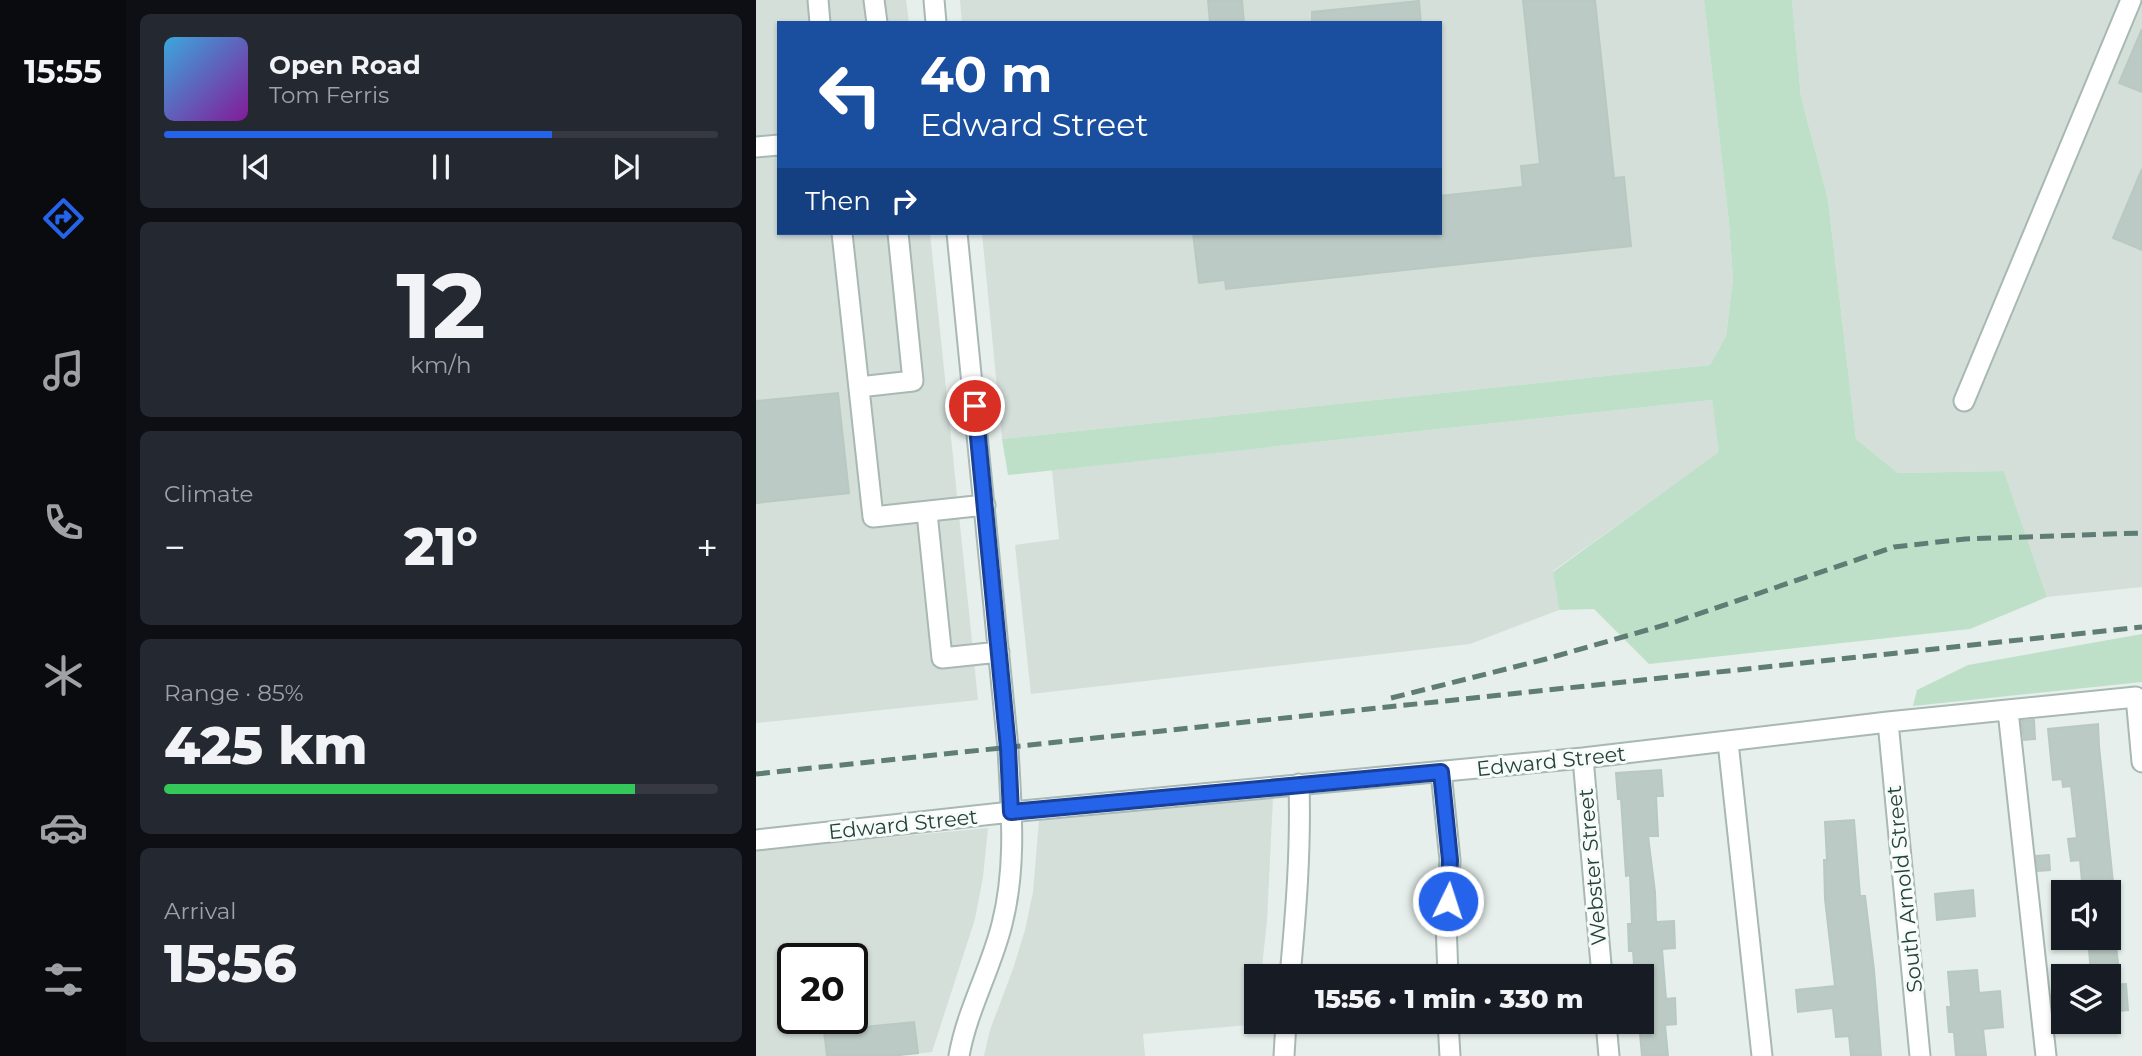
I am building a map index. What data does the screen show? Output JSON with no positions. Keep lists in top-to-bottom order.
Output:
{
  "streets": {
    "street": ["Edward Street", "Webster Street", "South Arnold Street"]
  },
  "crossings": [
    ["Edward Street", "Webster Street"],
    ["Edward Street", "South Arnold Street"]
  ],
  "page": {
    "tabs": "15:55",
    "turn": ["40 m", "Edward Street"],
    "song": ["Open Road", "Tom Ferris"],
    "then": "Then",
    "tile": [
      ["12", "km/h"],
      "Climate",
      ["Range · 85%", "425 km"],
      ["Arrival", "15:56"]
    ],
    "heat": ["−", "21°", "+"],
    "limit": "20",
    "trip": "15:56 · 1 min · 330 m"
  }
}
